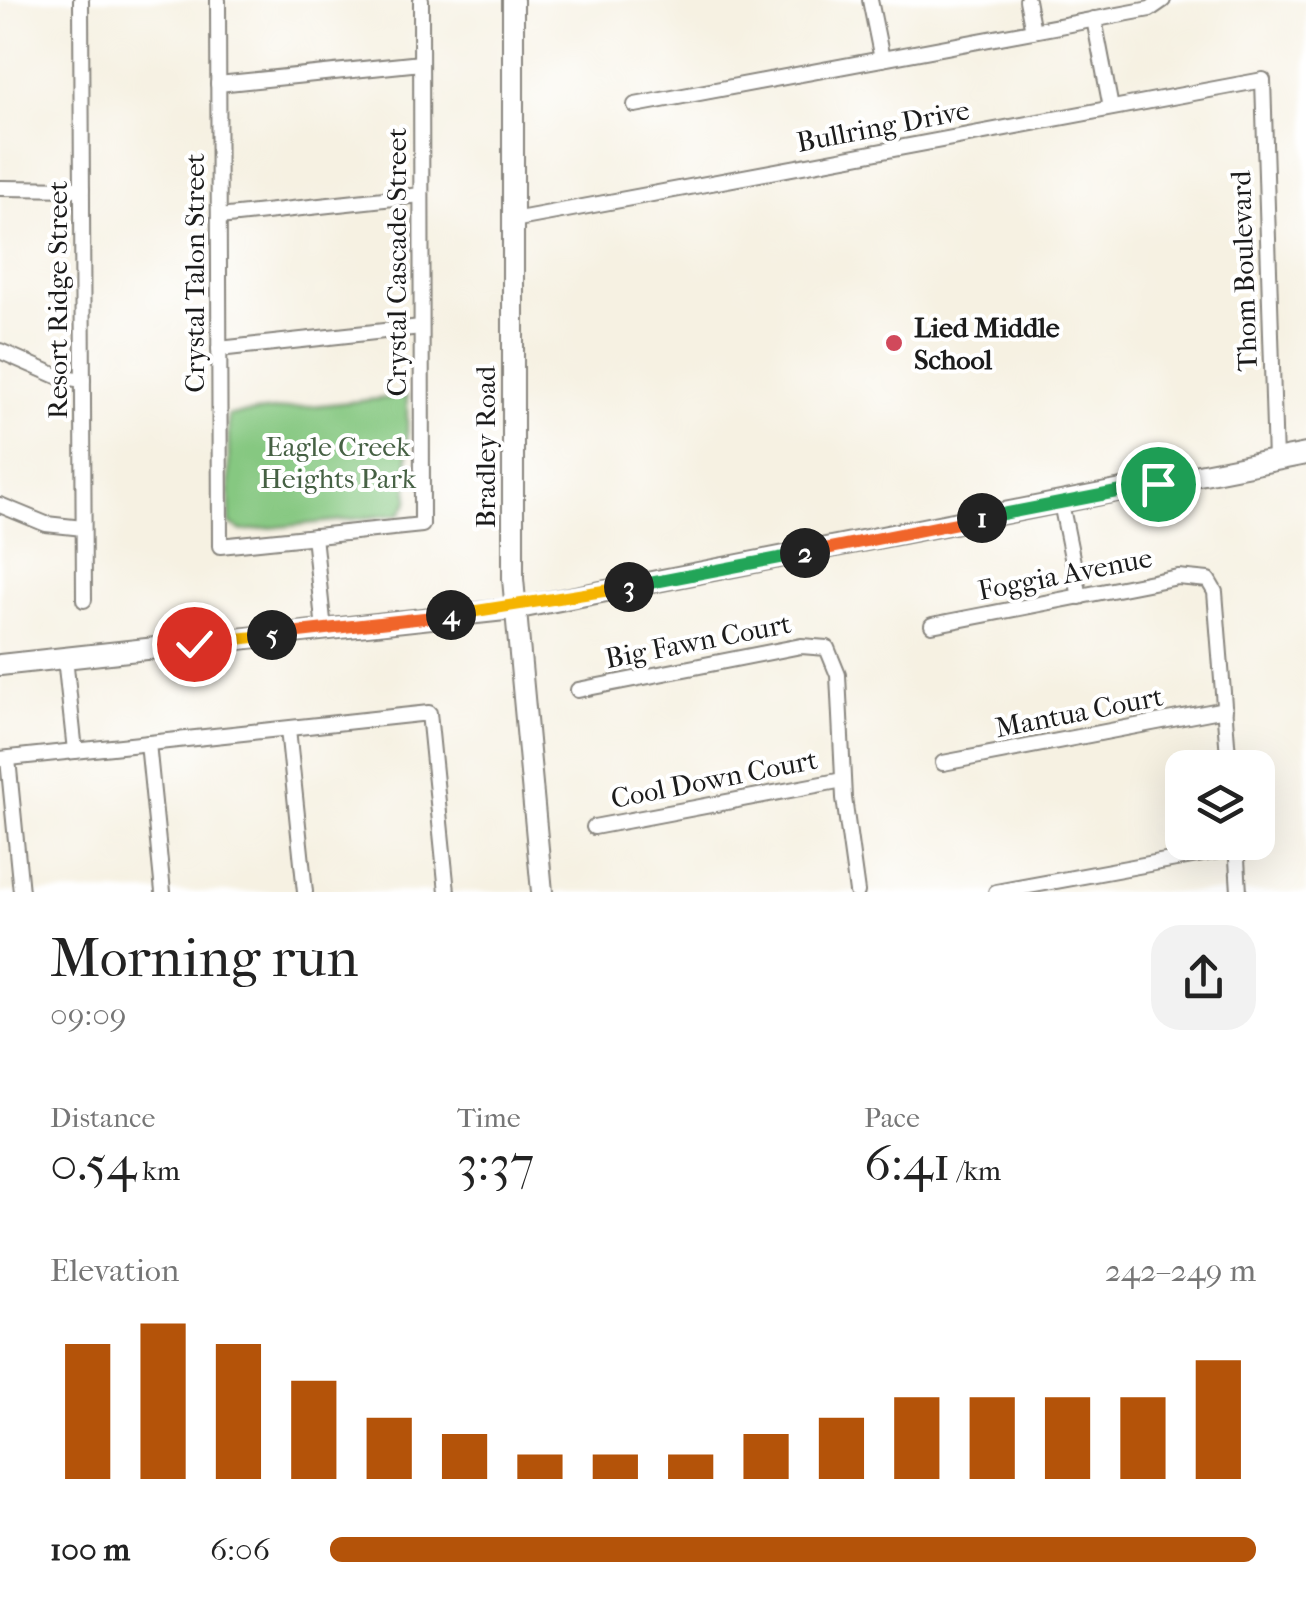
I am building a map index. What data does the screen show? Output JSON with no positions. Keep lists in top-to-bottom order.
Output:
{
  "streets": {
    "main road": ["Bradley Road"],
    "street": [
      "Bullring Drive",
      "Crystal Cascade Street",
      "Thom Boulevard",
      "Crystal Talon Street",
      "Resort Ridge Street",
      "Foggia Avenue",
      "Big Fawn Court",
      "Mantua Court",
      "Cool Down Court"
    ]
  },
  "crossings": [
    ["Bullring Drive", "Thom Boulevard"],
    ["Bullring Drive", "Bradley Road"],
    ["Crystal Cascade Street", "Crystal Talon Street"],
    ["Foggia Avenue", "Mantua Court"],
    ["Big Fawn Court", "Cool Down Court"]
  ],
  "parks": ["Eagle Creek Heights Park"],
  "places": ["Lied Middle School"],
  "page": {
    "pins": [
      "1",
      "2",
      "3",
      "4",
      "5"
    ],
    "heading": ["Morning run", "09:09"],
    "stats": [
      ["Distance", "0.54 km"],
      ["Time", "3:37"],
      ["Pace", "6:41 /km"]
    ],
    "chart": ["Elevation", "242–249 m"],
    "list": [
      {
        "name": "100 m",
        "note": "6:06"
      }
    ]
  }
}
